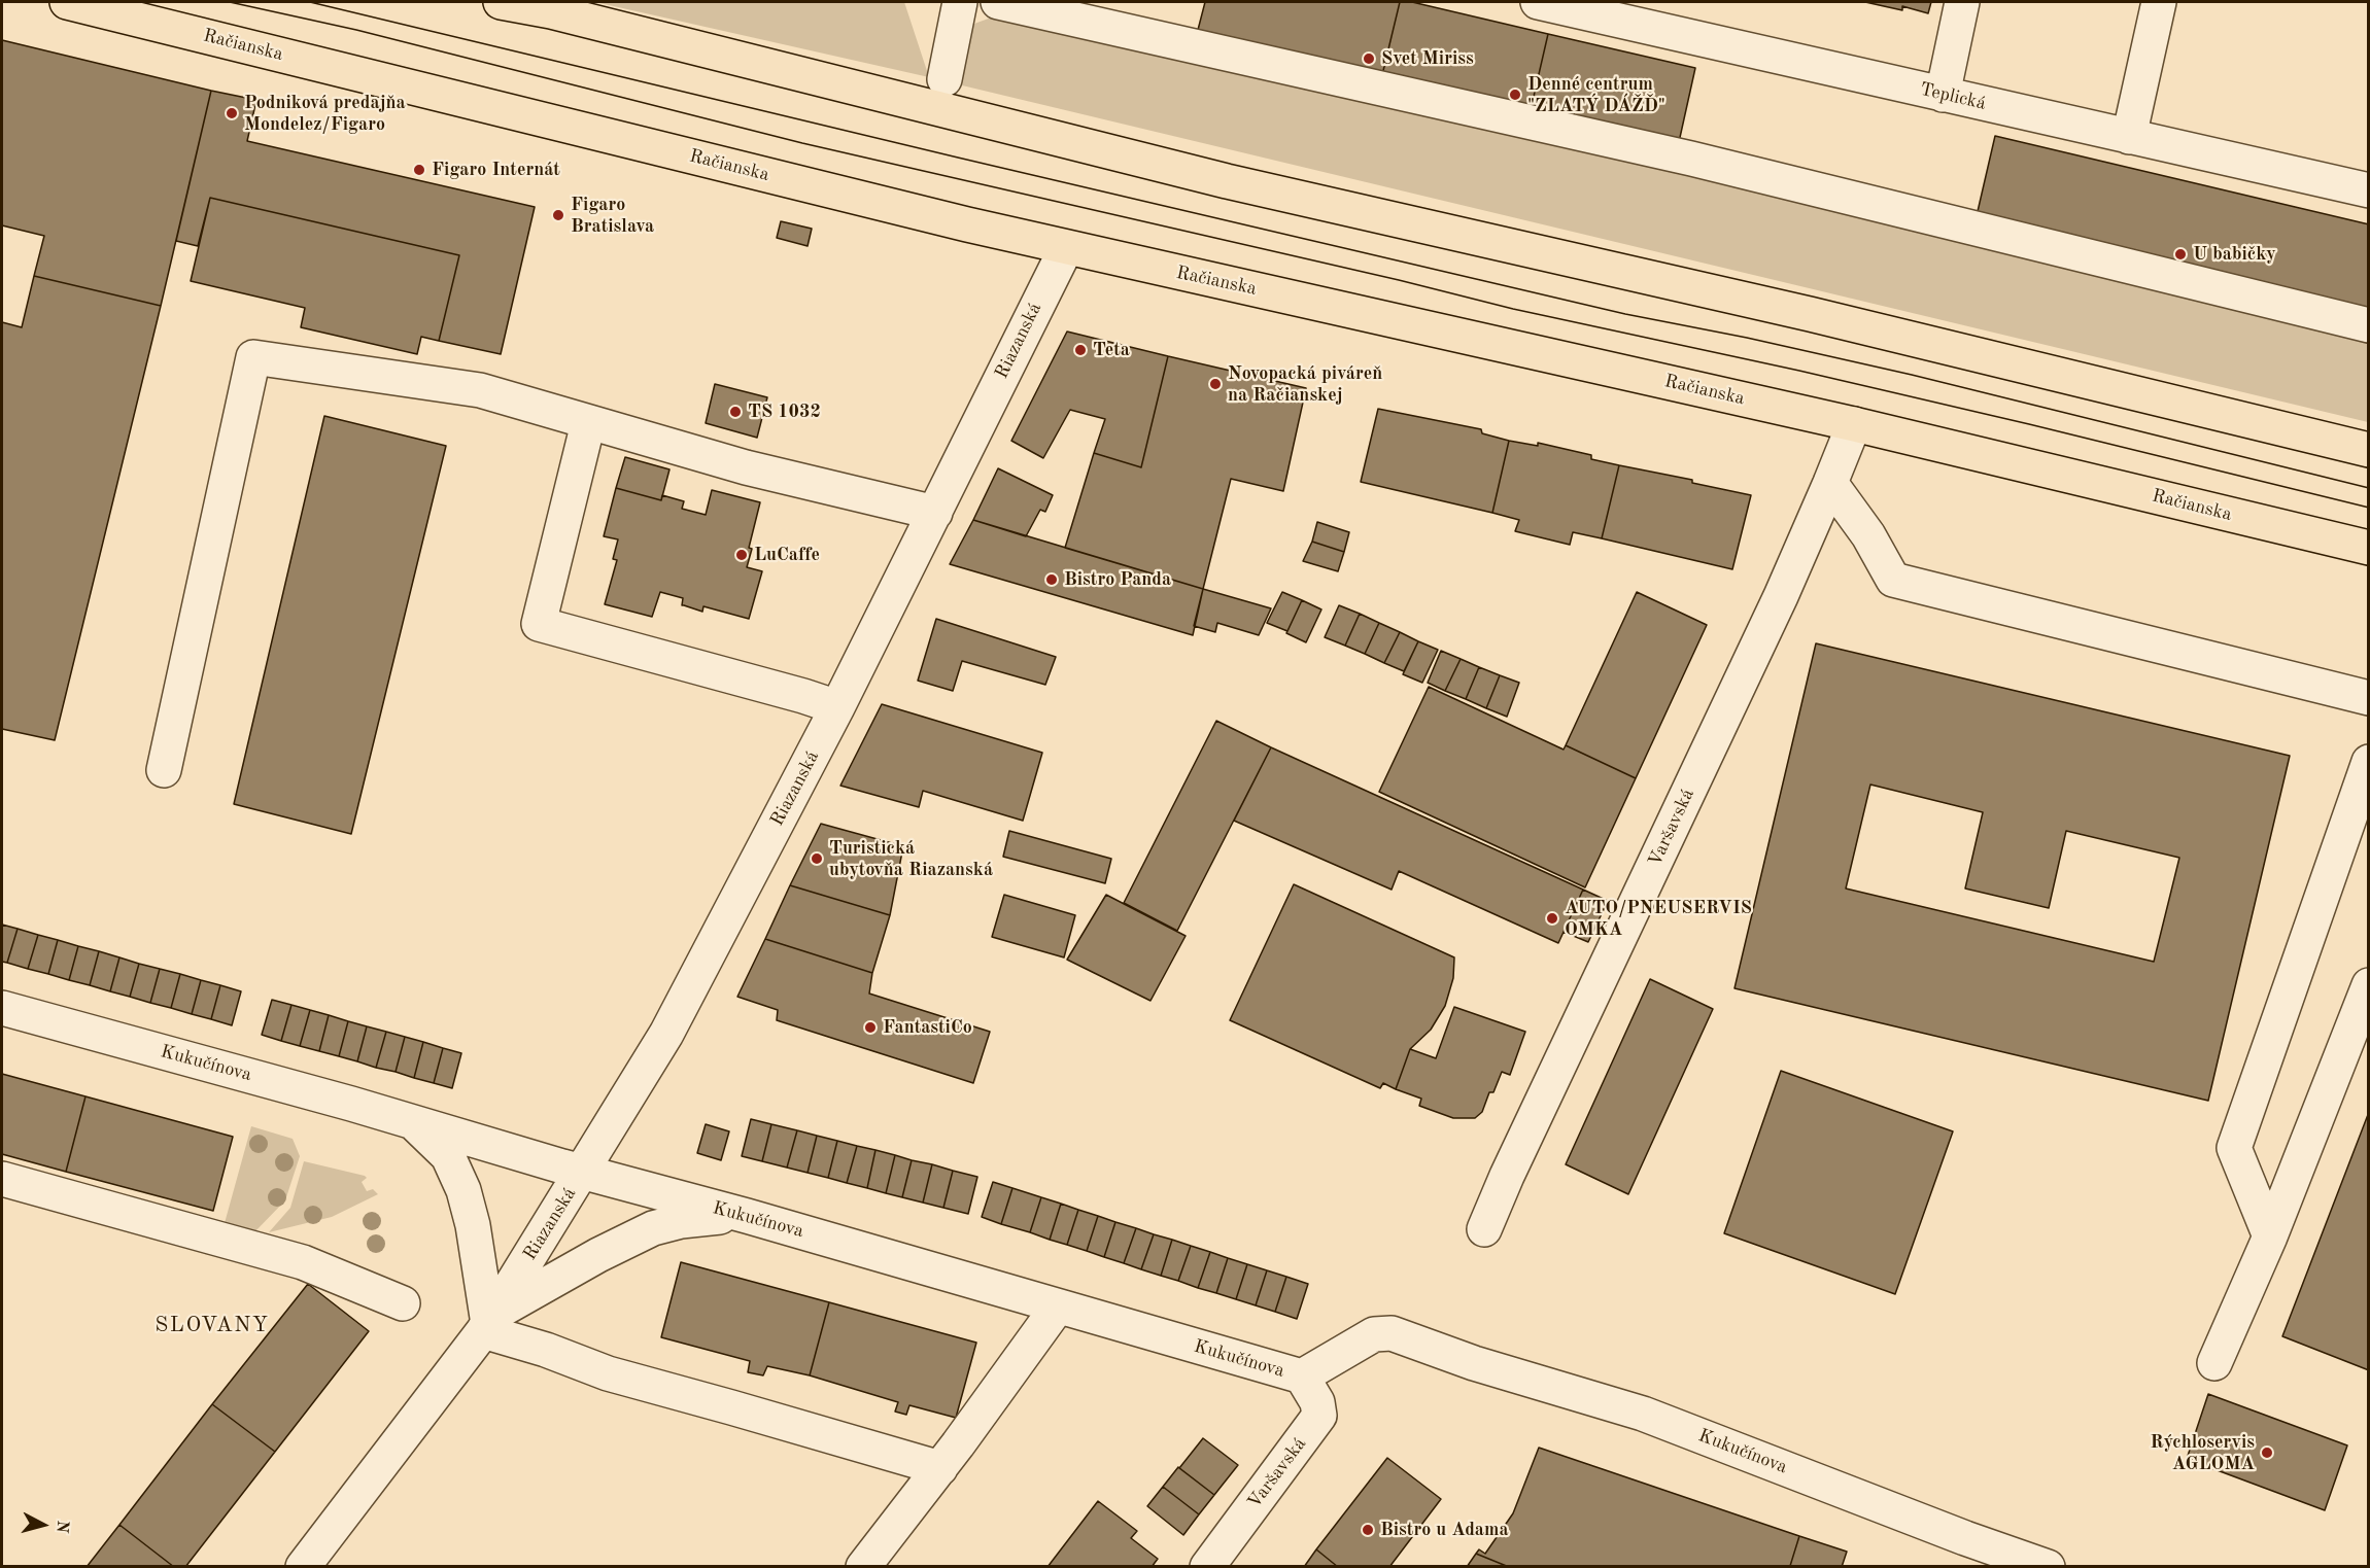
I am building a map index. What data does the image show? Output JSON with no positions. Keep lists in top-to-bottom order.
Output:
{
  "streets": {
    "main road": ["Račianska"],
    "street": [
      "Teplická",
      "Riazanská",
      "Varšavská",
      "Kukučínova"
    ]
  },
  "crossings": [
    ["Račianska", "Riazanská"],
    ["Račianska", "Varšavská"],
    ["Riazanská", "Kukučínova"],
    ["Varšavská", "Kukučínova"]
  ],
  "districts": ["SLOVANY"],
  "places": [
    "Svet Miriss",
    "Denné centrum \"ZLATÝ DÁŽĎ\"",
    "Podniková predajňa Mondelez/Figaro",
    "Figaro Internát",
    "Figaro Bratislava",
    "U babičky",
    "Teta",
    "Novopacká piváreň na Račianskej",
    "TS 1032",
    "LuCaffe",
    "Bistro Panda",
    "Turistická ubytovňa Riazanská",
    "AUTO/PNEUSERVIS OMKA",
    "FantastiCo",
    "Rýchloservis AGLOMA",
    "Bistro u Adama"
  ],
  "north": "right"
}
